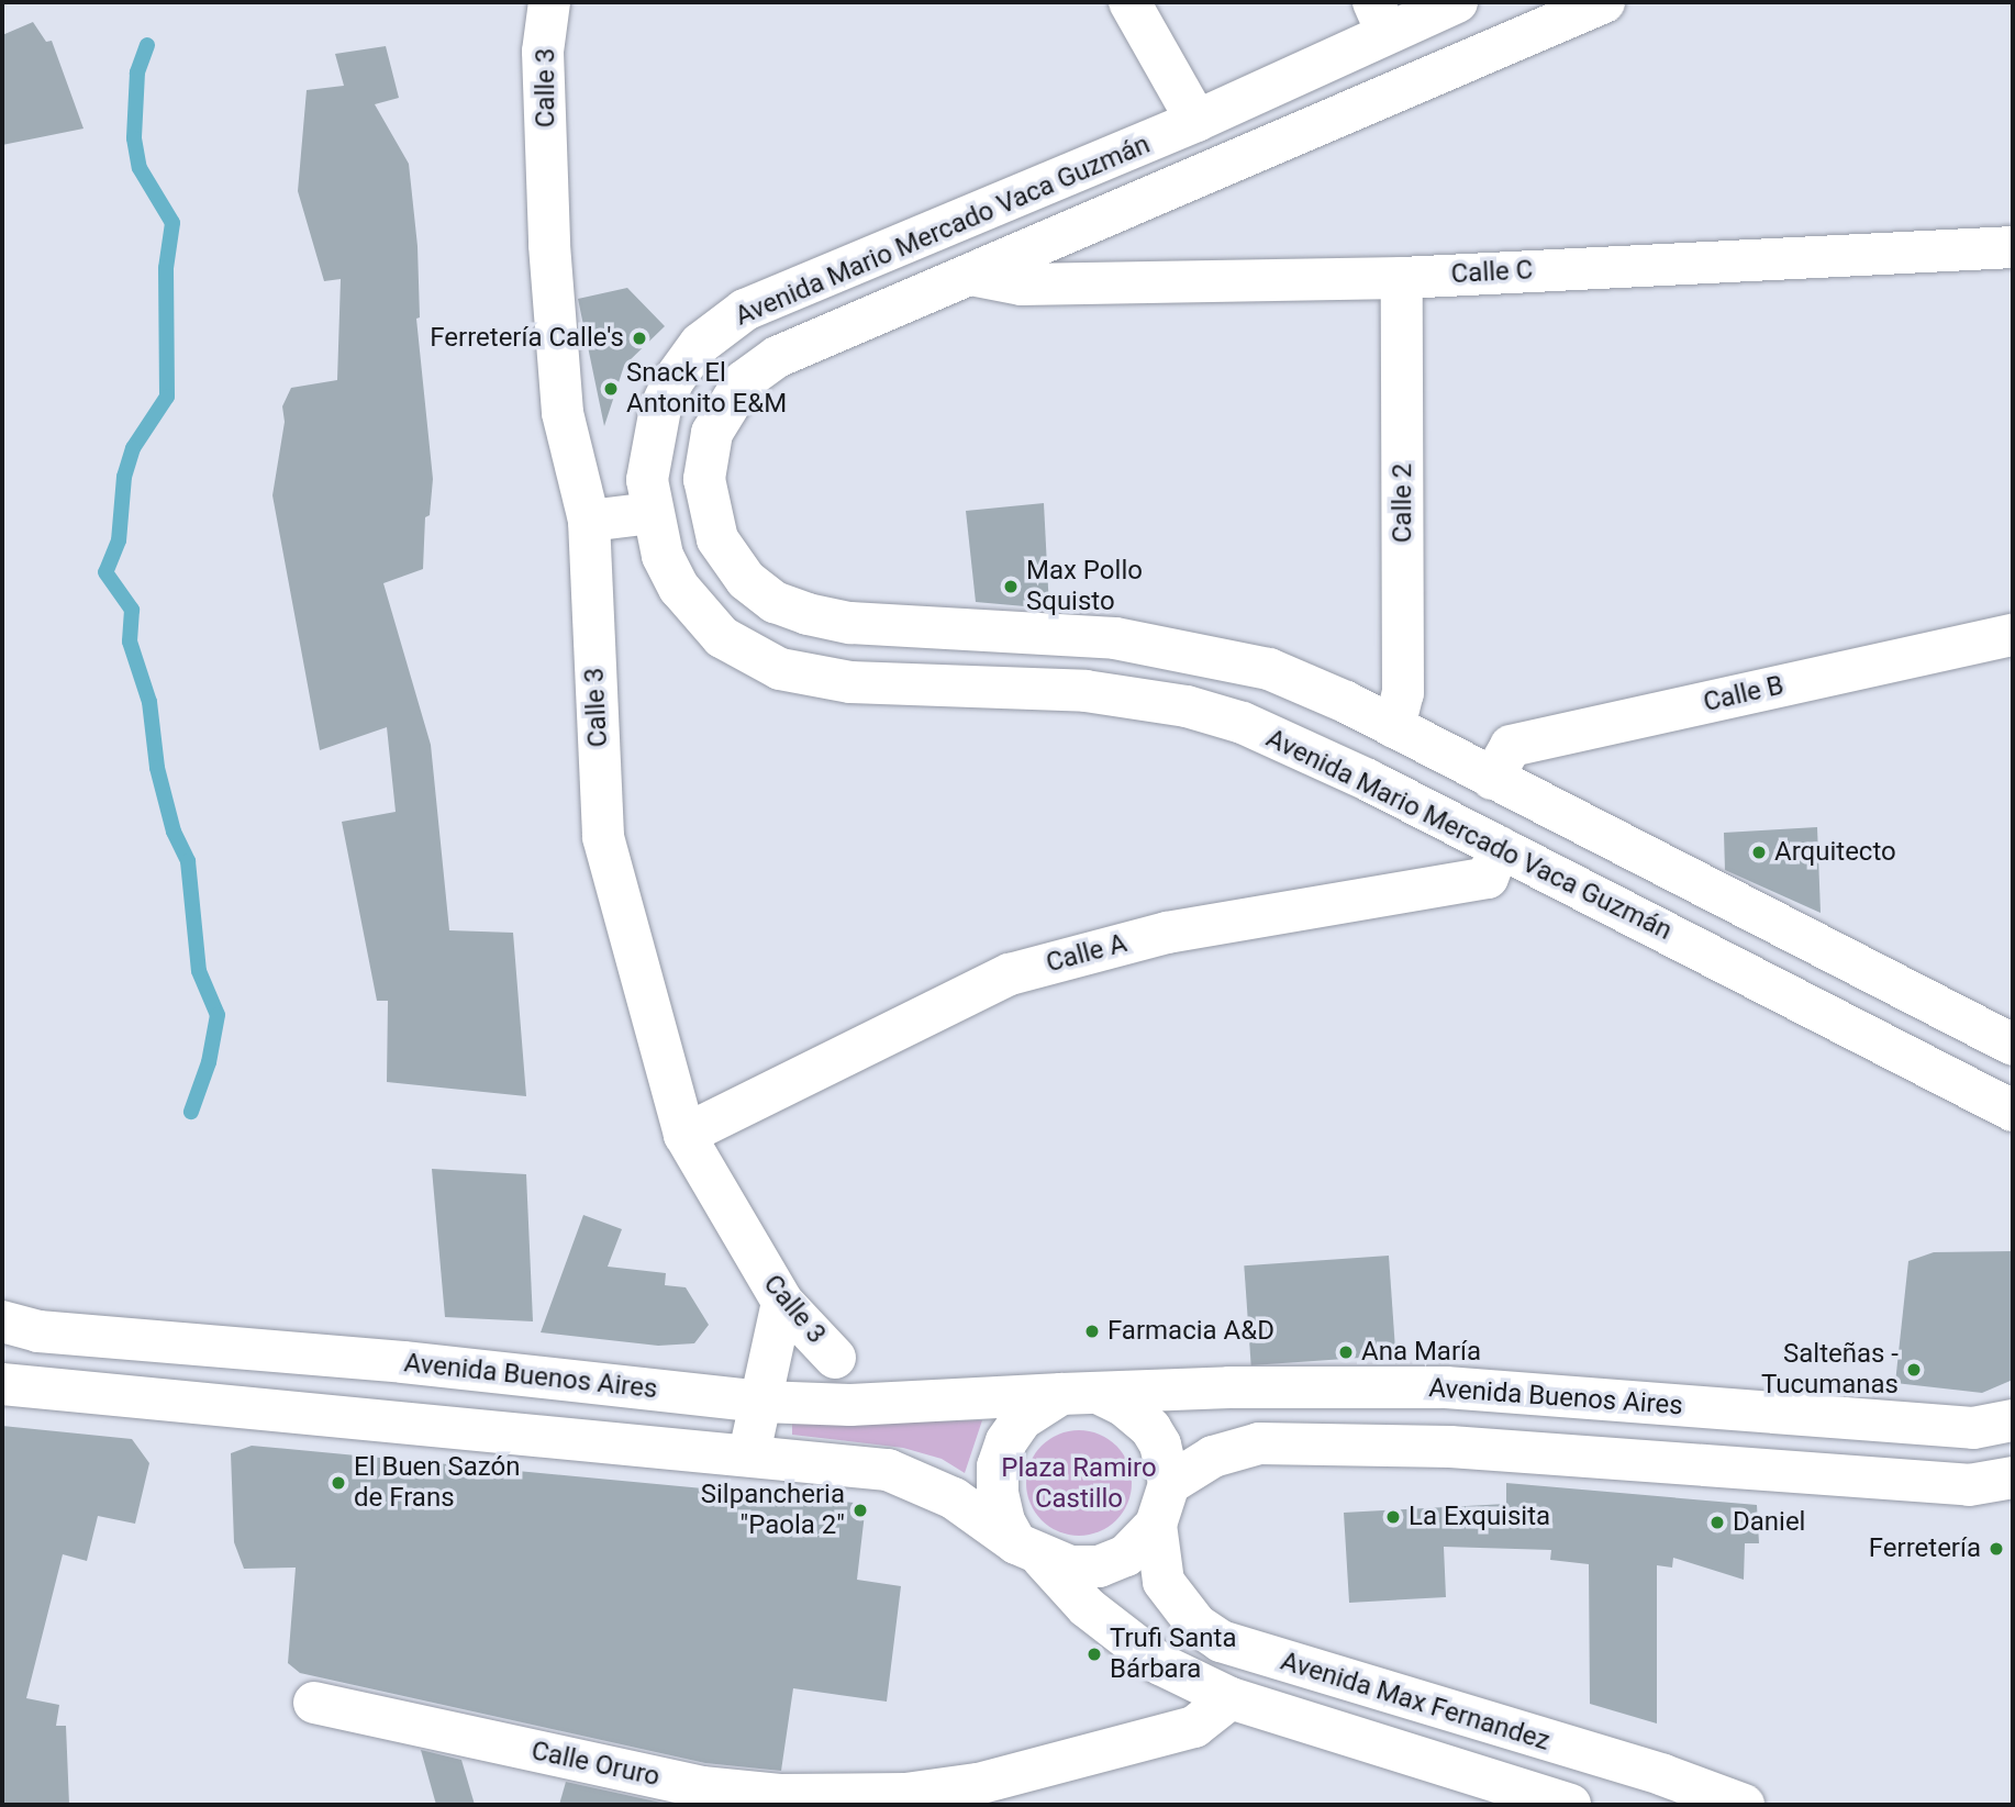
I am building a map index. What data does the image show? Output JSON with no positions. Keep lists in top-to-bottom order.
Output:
{
  "streets": {
    "main road": [
      "Calle 3",
      "Avenida Mario Mercado Vaca Guzmán",
      "Calle C",
      "Calle 2",
      "Calle B",
      "Calle A",
      "Avenida Buenos Aires",
      "Avenida Max Fernandez",
      "Calle Oruro"
    ]
  },
  "crossings": [
    ["Calle 3", "Calle A"],
    ["Avenida Mario Mercado Vaca Guzmán", "Calle C"],
    ["Avenida Mario Mercado Vaca Guzmán", "Calle 2"],
    ["Avenida Mario Mercado Vaca Guzmán", "Calle B"],
    ["Avenida Mario Mercado Vaca Guzmán", "Calle A"],
    ["Calle C", "Calle 2"],
    ["Avenida Buenos Aires", "Avenida Max Fernandez"],
    ["Avenida Max Fernandez", "Calle Oruro"]
  ],
  "parks": ["Plaza Ramiro Castillo"],
  "places": [
    "Ferretería Calle's",
    "Snack El Antonito E&M",
    "Max Pollo Squisto",
    "Arquitecto",
    "Farmacia A&D",
    "Ana María",
    "Salteñas - Tucumanas",
    "El Buen Sazón de Frans",
    "Silpancheria \"Paola 2\"",
    "La Exquisita",
    "Daniel",
    "Ferretería",
    "Trufi Santa Bárbara"
  ]
}
